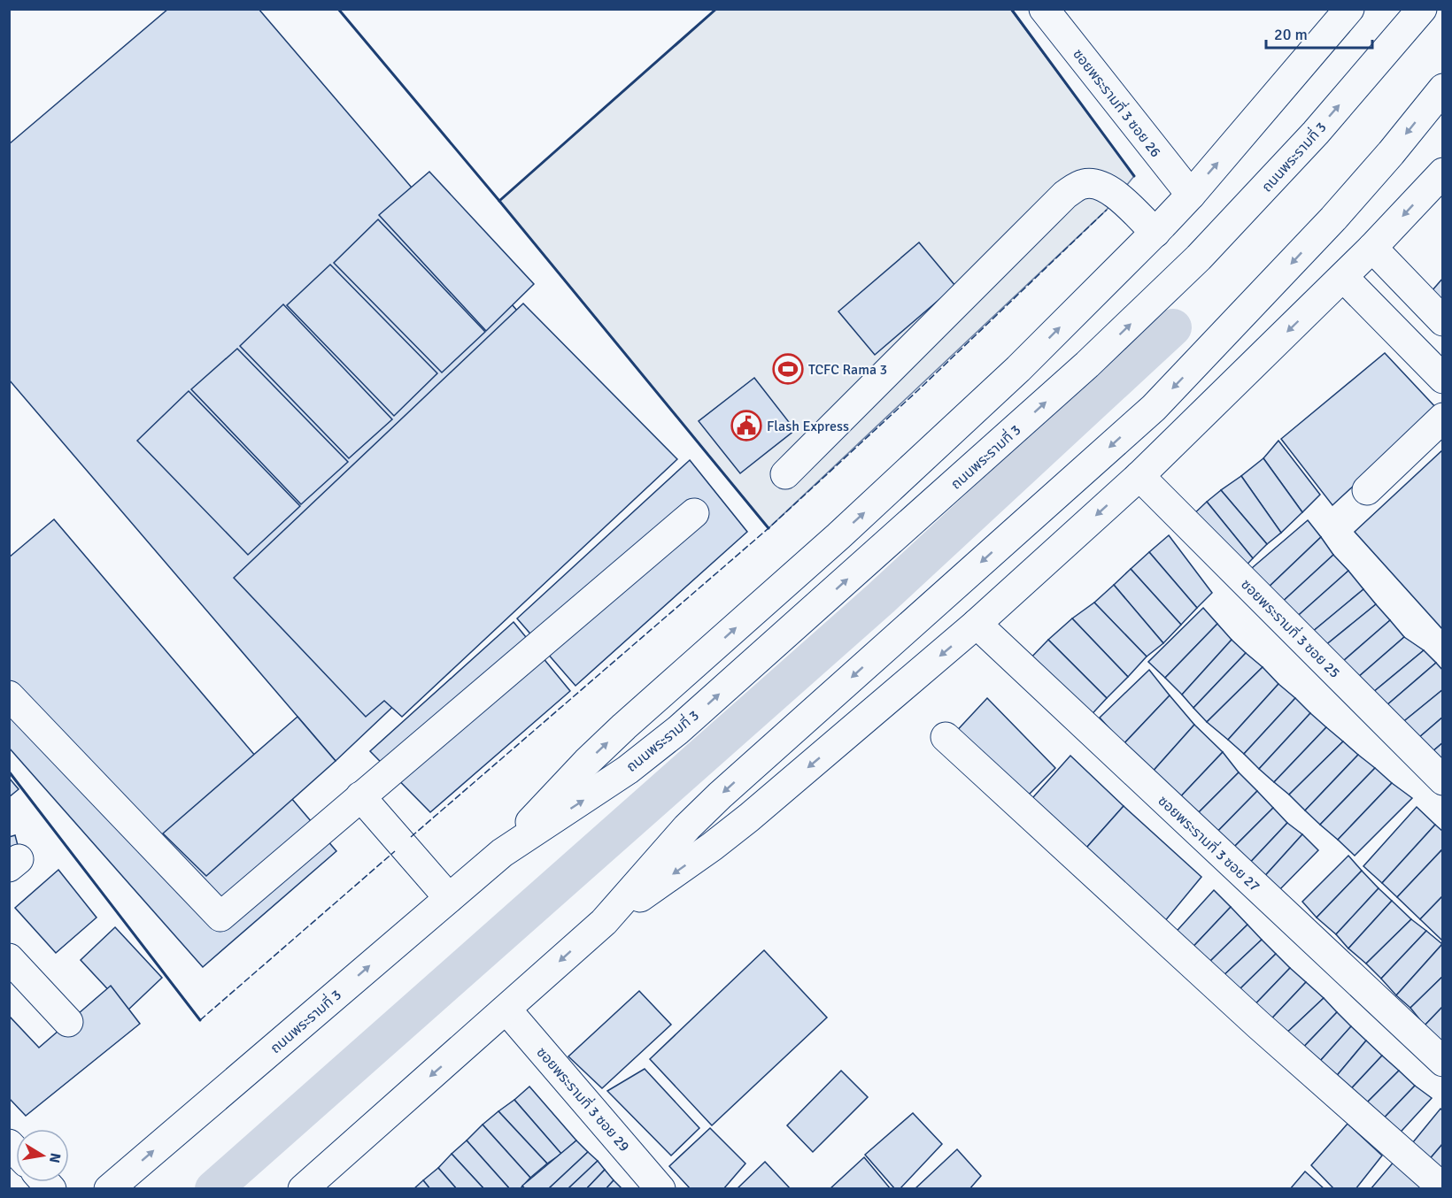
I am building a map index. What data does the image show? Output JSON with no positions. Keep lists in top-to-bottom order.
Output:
{
  "streets": {
    "main road": [
      "ซอยพระรามที่ 3 ซอย 26",
      "ถนนพระรามที่ 3",
      "ซอยพระรามที่ 3 ซอย 25",
      "ซอยพระรามที่ 3 ซอย 27",
      "ซอยพระรามที่ 3 ซอย 29"
    ]
  },
  "crossings": [
    ["ซอยพระรามที่ 3 ซอย 26", "ถนนพระรามที่ 3"]
  ],
  "places": {
    "sports": ["TCFC Rama 3"],
    "public building": ["Flash Express"]
  },
  "scale_bar": "20 m",
  "north": "right"
}
